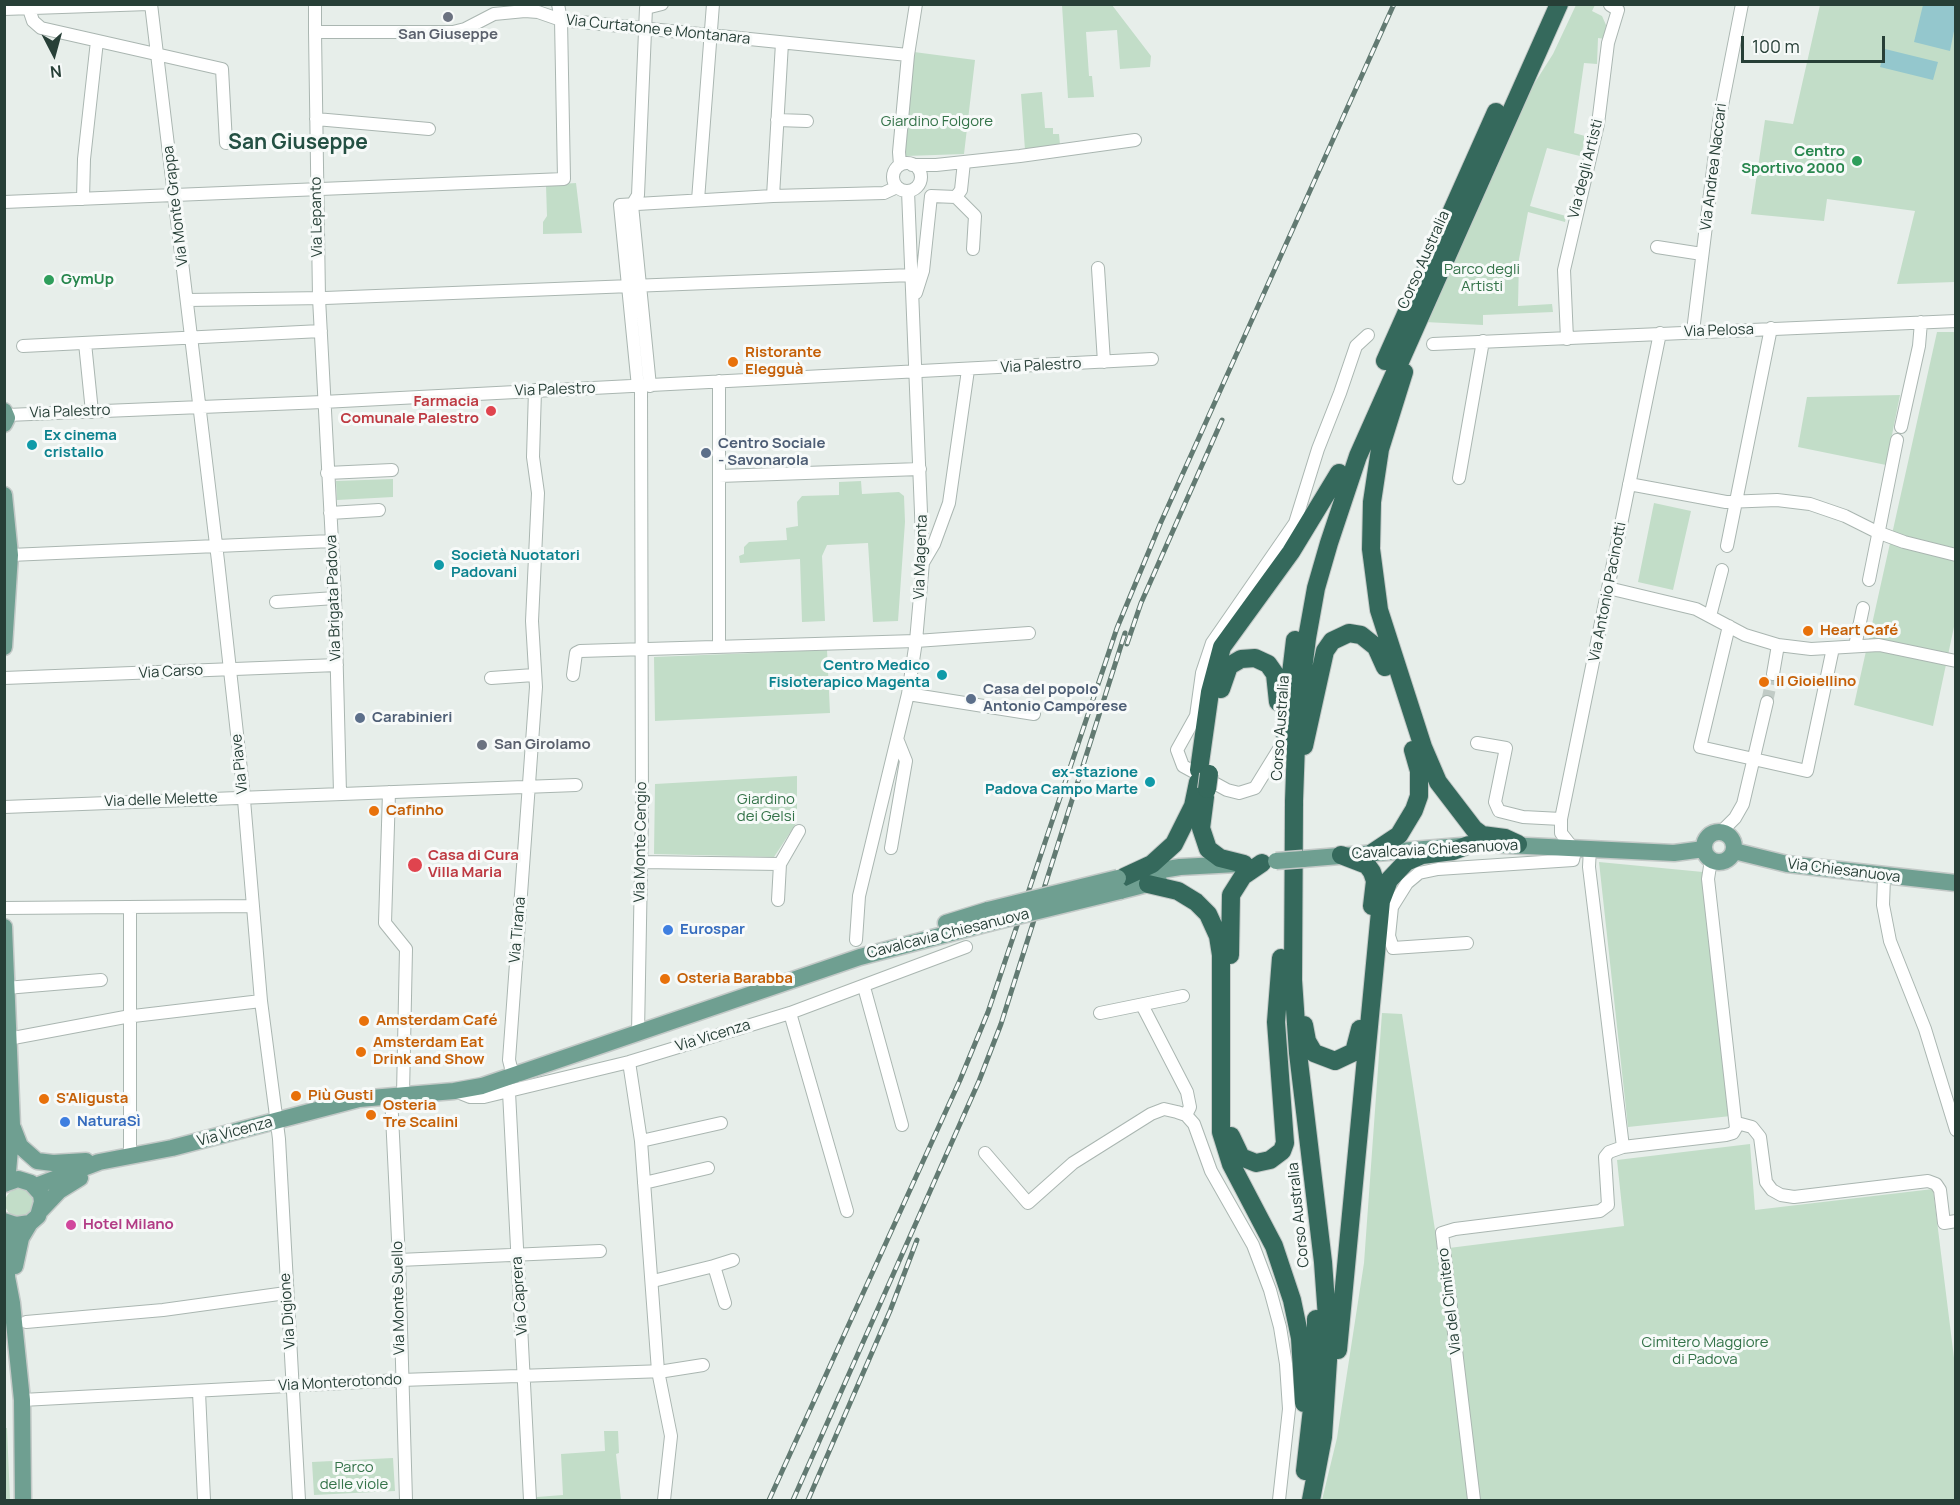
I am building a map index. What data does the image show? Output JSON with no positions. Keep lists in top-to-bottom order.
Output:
{
  "streets": {
    "highway": ["Corso Australia"],
    "main road": ["Cavalcavia Chiesanuova", "Via Chiesanuova", "Via Vicenza"],
    "street": [
      "Via Curtatone e Montanara",
      "Via Andrea Naccari",
      "Via degli Artisti",
      "Via Monte Grappa",
      "Via Lepanto",
      "Via Pelosa",
      "Via Palestro",
      "Via Magenta",
      "Via Antonio Pacinotti",
      "Via Brigata Padova",
      "Via Carso",
      "Via Piave",
      "Via delle Melette",
      "Via Monte Cengio",
      "Via Tirana",
      "Via Caprera",
      "Via Monte Suello",
      "Via del Cimitero",
      "Via Digione",
      "Via Monterotondo"
    ]
  },
  "crossings": [
    ["Via Curtatone e Montanara", "Via Lepanto"],
    ["Via Curtatone e Montanara", "Via Monte Cengio"],
    ["Via Andrea Naccari", "Via Pelosa"],
    ["Via degli Artisti", "Via Pelosa"],
    ["Via Monte Grappa", "Via Palestro"],
    ["Via Monte Grappa", "Via Piave"],
    ["Via Lepanto", "Via Palestro"],
    ["Via Lepanto", "Via Brigata Padova"],
    ["Via Pelosa", "Via Antonio Pacinotti"],
    ["Via Palestro", "Via Magenta"],
    ["Via Palestro", "Via Brigata Padova"],
    ["Via Palestro", "Via Piave"],
    ["Via Palestro", "Via Monte Cengio"],
    ["Via Palestro", "Via Tirana"],
    ["Via Brigata Padova", "Via Carso"],
    ["Via Brigata Padova", "Via delle Melette"],
    ["Via Carso", "Via Piave"],
    ["Via Piave", "Via delle Melette"],
    ["Via Piave", "Via Vicenza"],
    ["Via Piave", "Via Digione"],
    ["Via delle Melette", "Via Tirana"],
    ["Via Monte Cengio", "Via Vicenza"],
    ["Cavalcavia Chiesanuova", "Via Vicenza"],
    ["Via Tirana", "Via Vicenza"],
    ["Via Vicenza", "Via Caprera"],
    ["Via Vicenza", "Via Monte Suello"],
    ["Via Vicenza", "Via Digione"],
    ["Via Caprera", "Via Monterotondo"],
    ["Via Monte Suello", "Via Monterotondo"],
    ["Via Digione", "Via Monterotondo"]
  ],
  "districts": ["San Giuseppe"],
  "parks": [
    "Giardino Folgore",
    "Parco degli Artisti",
    "Giardino dei Gelsi",
    "Cimitero Maggiore di Padova",
    "Parco delle viole"
  ],
  "places": [
    "San Giuseppe",
    "Centro Sportivo 2000",
    "GymUp",
    "Ristorante Elegguà",
    "Farmacia Comunale Palestro",
    "Ex cinema cristallo",
    "Centro Sociale - Savonarola",
    "Società Nuotatori Padovani",
    "Heart Café",
    "Centro Medico Fisioterapico Magenta",
    "il Gioiellino",
    "Casa del popolo Antonio Camporese",
    "Carabinieri",
    "San Girolamo",
    "ex-stazione Padova Campo Marte",
    "Cafinho",
    "Casa di Cura Villa Maria",
    "Eurospar",
    "Osteria Barabba",
    "Amsterdam Café",
    "Amsterdam Eat Drink and Show",
    "Più Gusti",
    "S'Aligusta",
    "Osteria Tre Scalini",
    "NaturaSì",
    "Hotel Milano"
  ],
  "scale_bar": "100 m",
  "north": "bottom"
}
